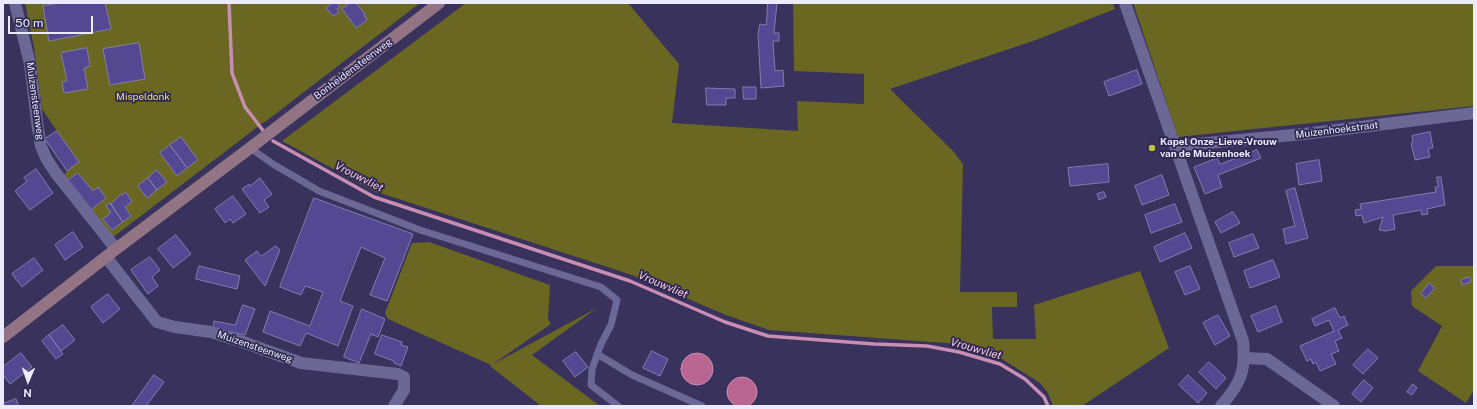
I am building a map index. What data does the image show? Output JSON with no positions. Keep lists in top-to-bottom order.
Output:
{
  "streets": {
    "street": ["Bonheidensteenweg", "Muizensteenweg", "Muizenhoekstraat"]
  },
  "water": ["Vrouwvliet"],
  "parks": ["Mispeldonk"],
  "places": ["Kapel Onze-Lieve-Vrouw van de Muizenhoek"],
  "scale_bar": "50 m",
  "north": "bottom"
}
